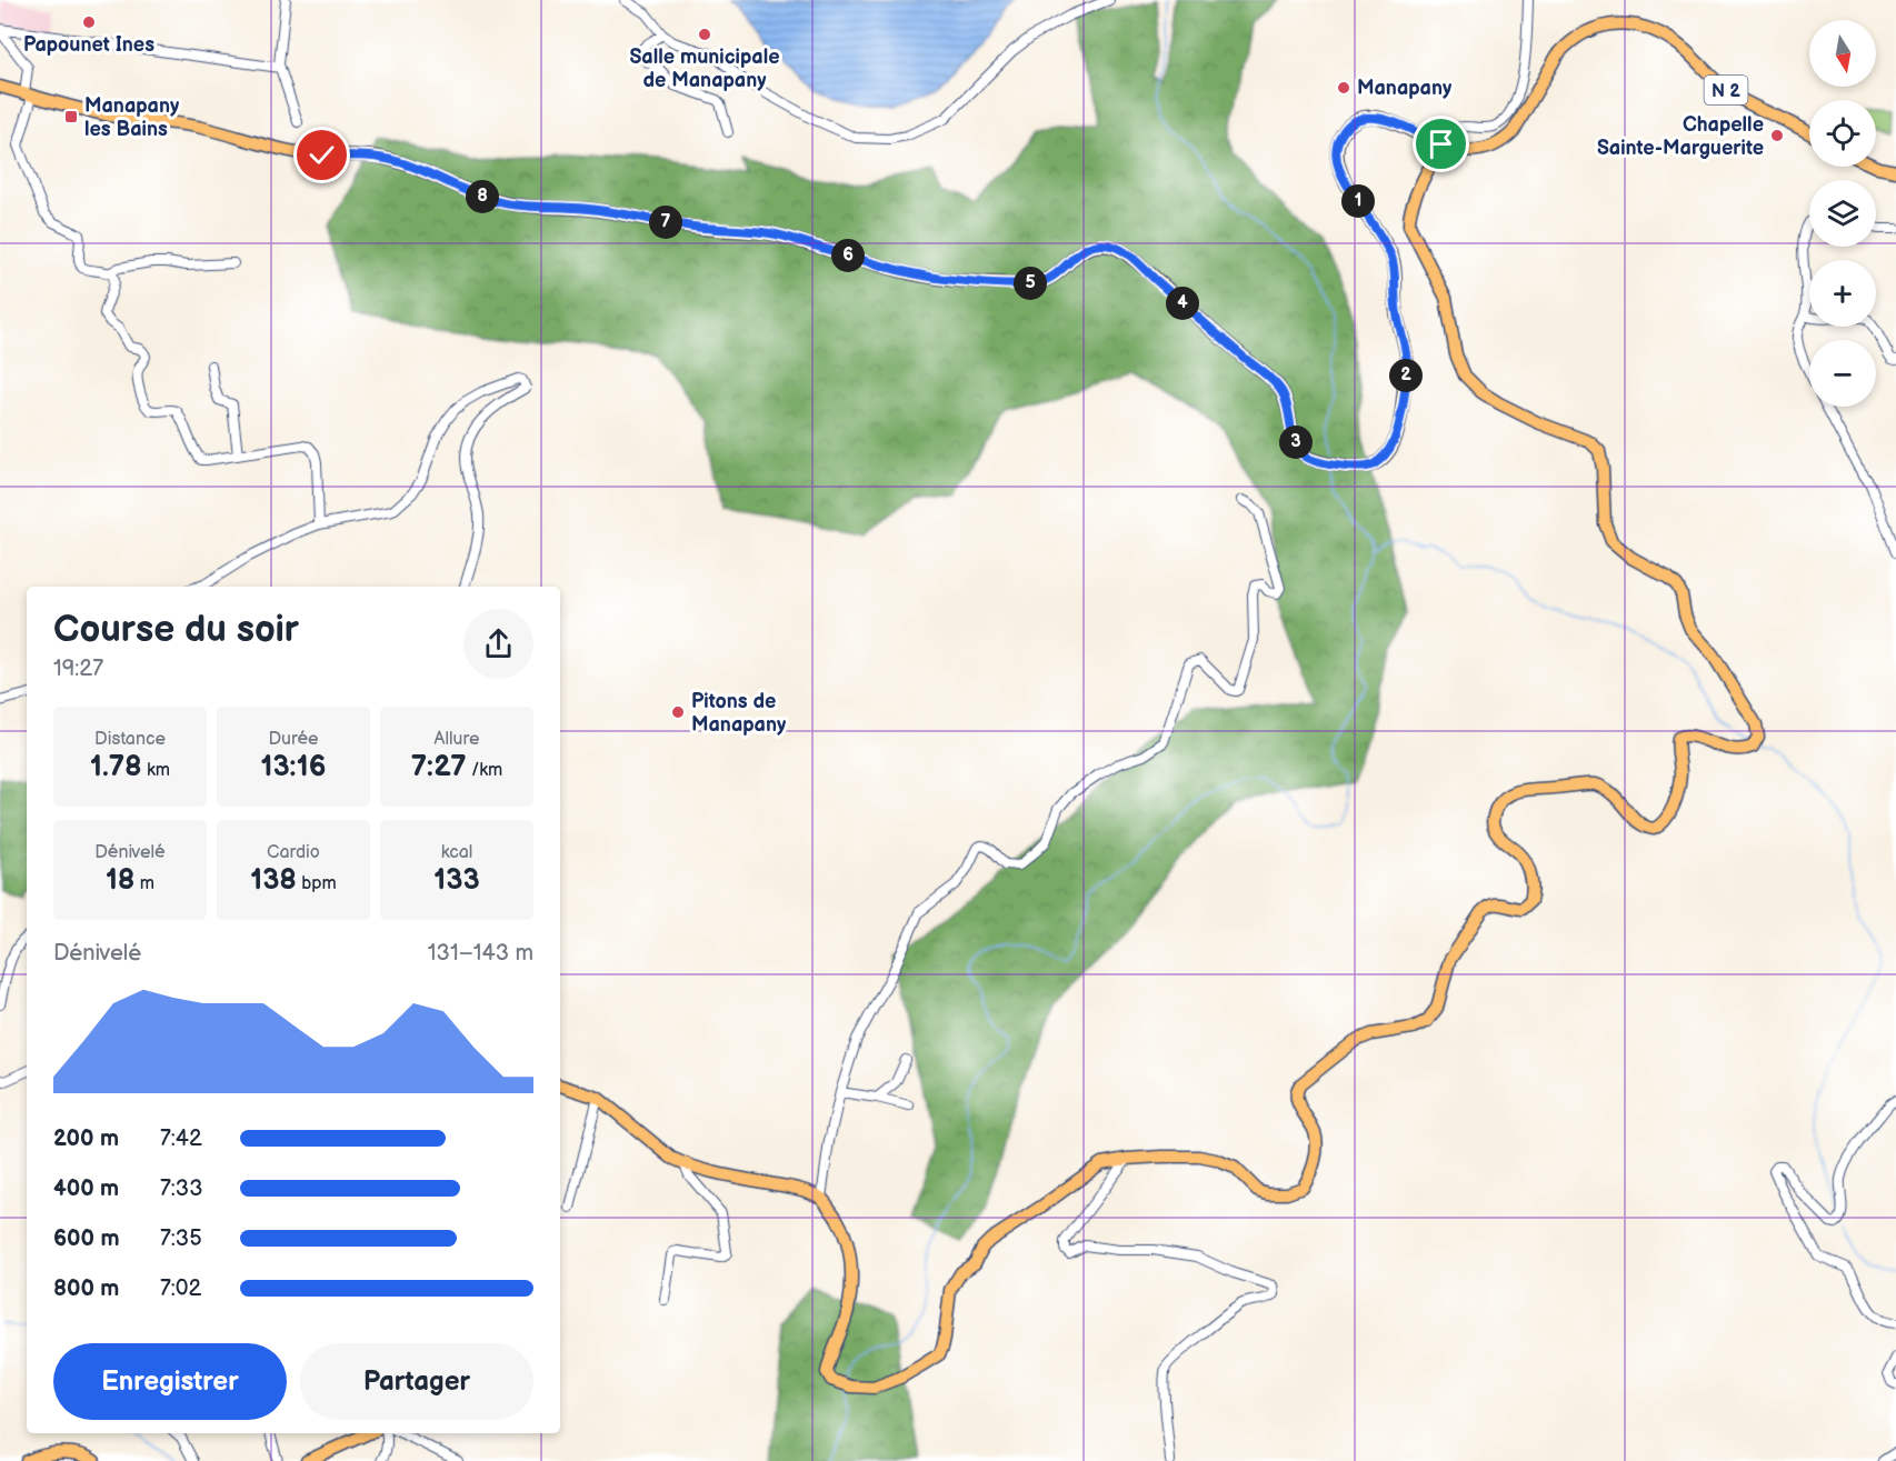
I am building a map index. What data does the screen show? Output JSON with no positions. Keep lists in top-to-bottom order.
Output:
{
  "streets": {
    "main road": ["N 2"]
  },
  "places": {
    "other": [
      "Papounet Ines",
      "Salle municipale de Manapany",
      "Manapany",
      "Chapelle Sainte-Marguerite",
      "Pitons de Manapany"
    ],
    "transit": ["Manapany les Bains"]
  },
  "north": "bottom",
  "page": {
    "map_buttons": ["+", "−"],
    "pins": [
      "8",
      "1",
      "7",
      "6",
      "5",
      "4",
      "2",
      "3"
    ],
    "heading": ["Course du soir", "19:27"],
    "stats": [
      ["Distance", "1.78 km"],
      ["Durée", "13:16"],
      ["Allure", "7:27 /km"],
      ["Dénivelé", "18 m"],
      ["Cardio", "138 bpm"],
      ["kcal", "133"]
    ],
    "chart": ["Dénivelé", "131–143 m"],
    "list": [
      {
        "name": "200 m",
        "note": "7:42"
      },
      {
        "name": "400 m",
        "note": "7:33"
      },
      {
        "name": "600 m",
        "note": "7:35"
      },
      {
        "name": "800 m",
        "note": "7:02"
      }
    ],
    "buttons": ["Enregistrer", "Partager"]
  }
}
